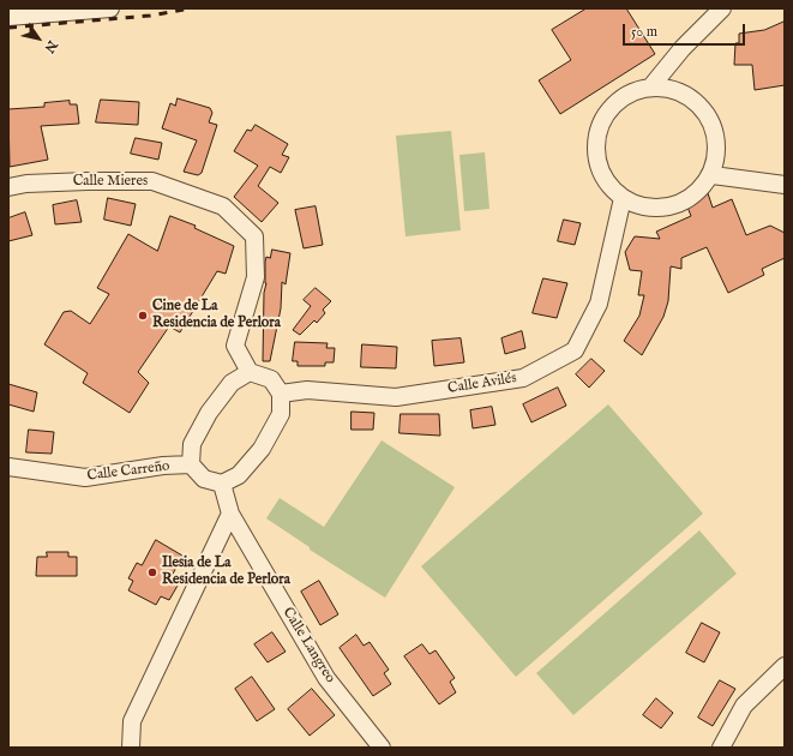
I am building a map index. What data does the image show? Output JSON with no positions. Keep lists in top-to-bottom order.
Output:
{
  "streets": {
    "street": [
      "Calle Mieres",
      "Calle Avilés",
      "Calle Carreño",
      "Calle Langreo"
    ]
  },
  "places": ["Cine de La Residencia de Perlora", "Ilesia de La Residencia de Perlora"],
  "scale_bar": "50 m",
  "north": "bottom right"
}
